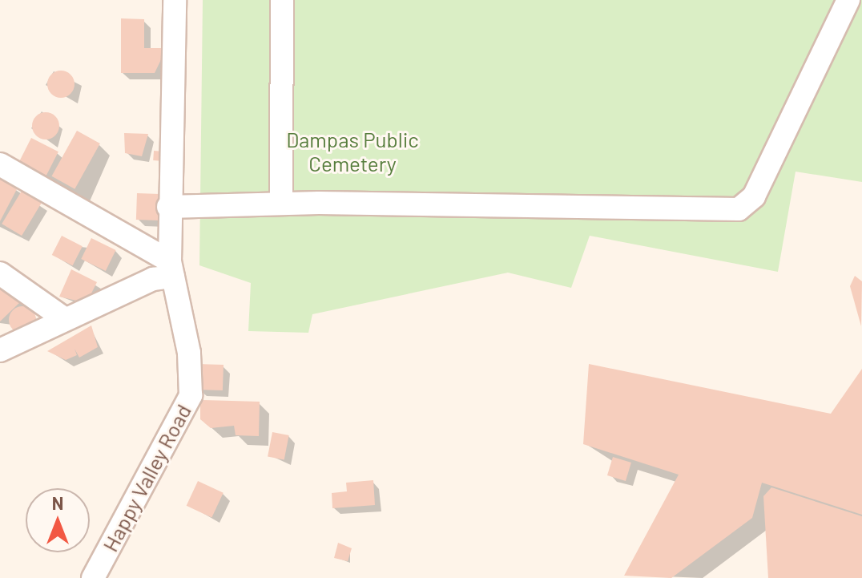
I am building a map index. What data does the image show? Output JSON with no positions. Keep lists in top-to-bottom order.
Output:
{
  "streets": {
    "street": ["Happy Valley Road"]
  },
  "parks": ["Dampas Public Cemetery"],
  "north": "top"
}
